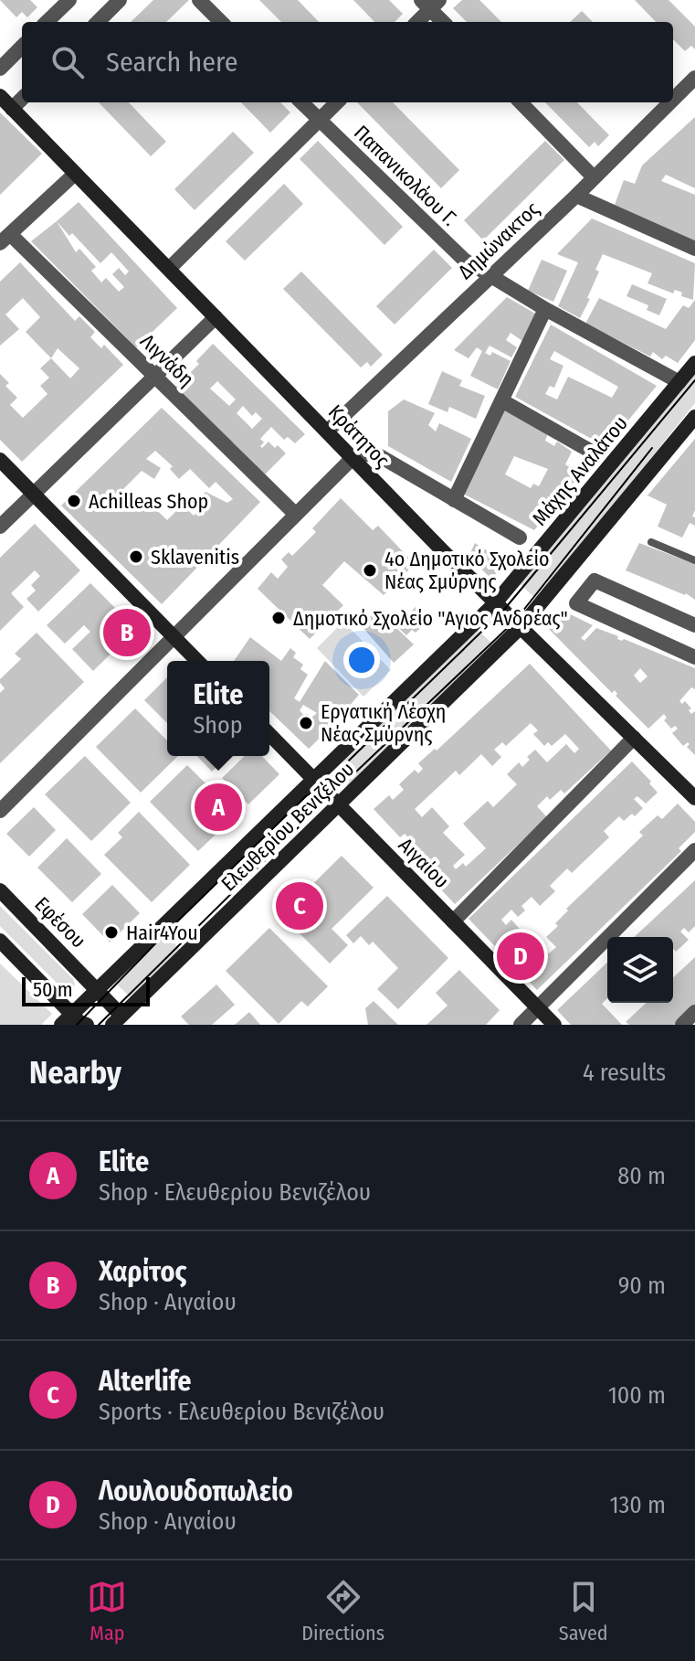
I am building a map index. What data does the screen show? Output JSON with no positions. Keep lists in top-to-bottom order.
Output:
{
  "streets": {
    "street": [
      "Παπανικολάου Γ.",
      "Δημώνακτος",
      "Λιγνάδη",
      "Κράτητος",
      "Μάχης Αναλάτου",
      "Ελευθερίου Βενιζέλου",
      "Αιγαίου",
      "Εφέσου"
    ]
  },
  "crossings": [
    ["Παπανικολάου Γ.", "Δημώνακτος"],
    ["Παπανικολάου Γ.", "Μάχης Αναλάτου"],
    ["Δημώνακτος", "Κράτητος"],
    ["Κράτητος", "Μάχης Αναλάτου"],
    ["Κράτητος", "Ελευθερίου Βενιζέλου"],
    ["Μάχης Αναλάτου", "Ελευθερίου Βενιζέλου"],
    ["Ελευθερίου Βενιζέλου", "Αιγαίου"],
    ["Ελευθερίου Βενιζέλου", "Εφέσου"]
  ],
  "places": [
    "Achilleas Shop",
    "Sklavenitis",
    "4o Δημοτικό Σχολείο Νέας Σμύρνης",
    "Δημοτικό Σχολείο \"Αγιος Ανδρέας\"",
    "Εργατική Λέσχη Νέας Σμύρνης",
    "Hair4You"
  ],
  "scale_bar": "50 m",
  "page": {
    "search": "Search here",
    "pins": [
      "B",
      "A",
      "C",
      "D"
    ],
    "popup": ["Elite", "Shop"],
    "scale": "50 m",
    "heading": ["Nearby", "4 results"],
    "list": [
      {
        "mark": "A",
        "name": "Elite",
        "note": "Shop · Ελευθερίου Βενιζέλου",
        "value": "80 m"
      },
      {
        "mark": "B",
        "name": "Χαρίτος",
        "note": "Shop · Αιγαίου",
        "value": "90 m"
      },
      {
        "mark": "C",
        "name": "Alterlife",
        "note": "Sports · Ελευθερίου Βενιζέλου",
        "value": "100 m"
      },
      {
        "mark": "D",
        "name": "Λουλουδοπωλείο",
        "note": "Shop · Αιγαίου",
        "value": "130 m"
      }
    ],
    "nav": ["Map", "Directions", "Saved"]
  }
}
